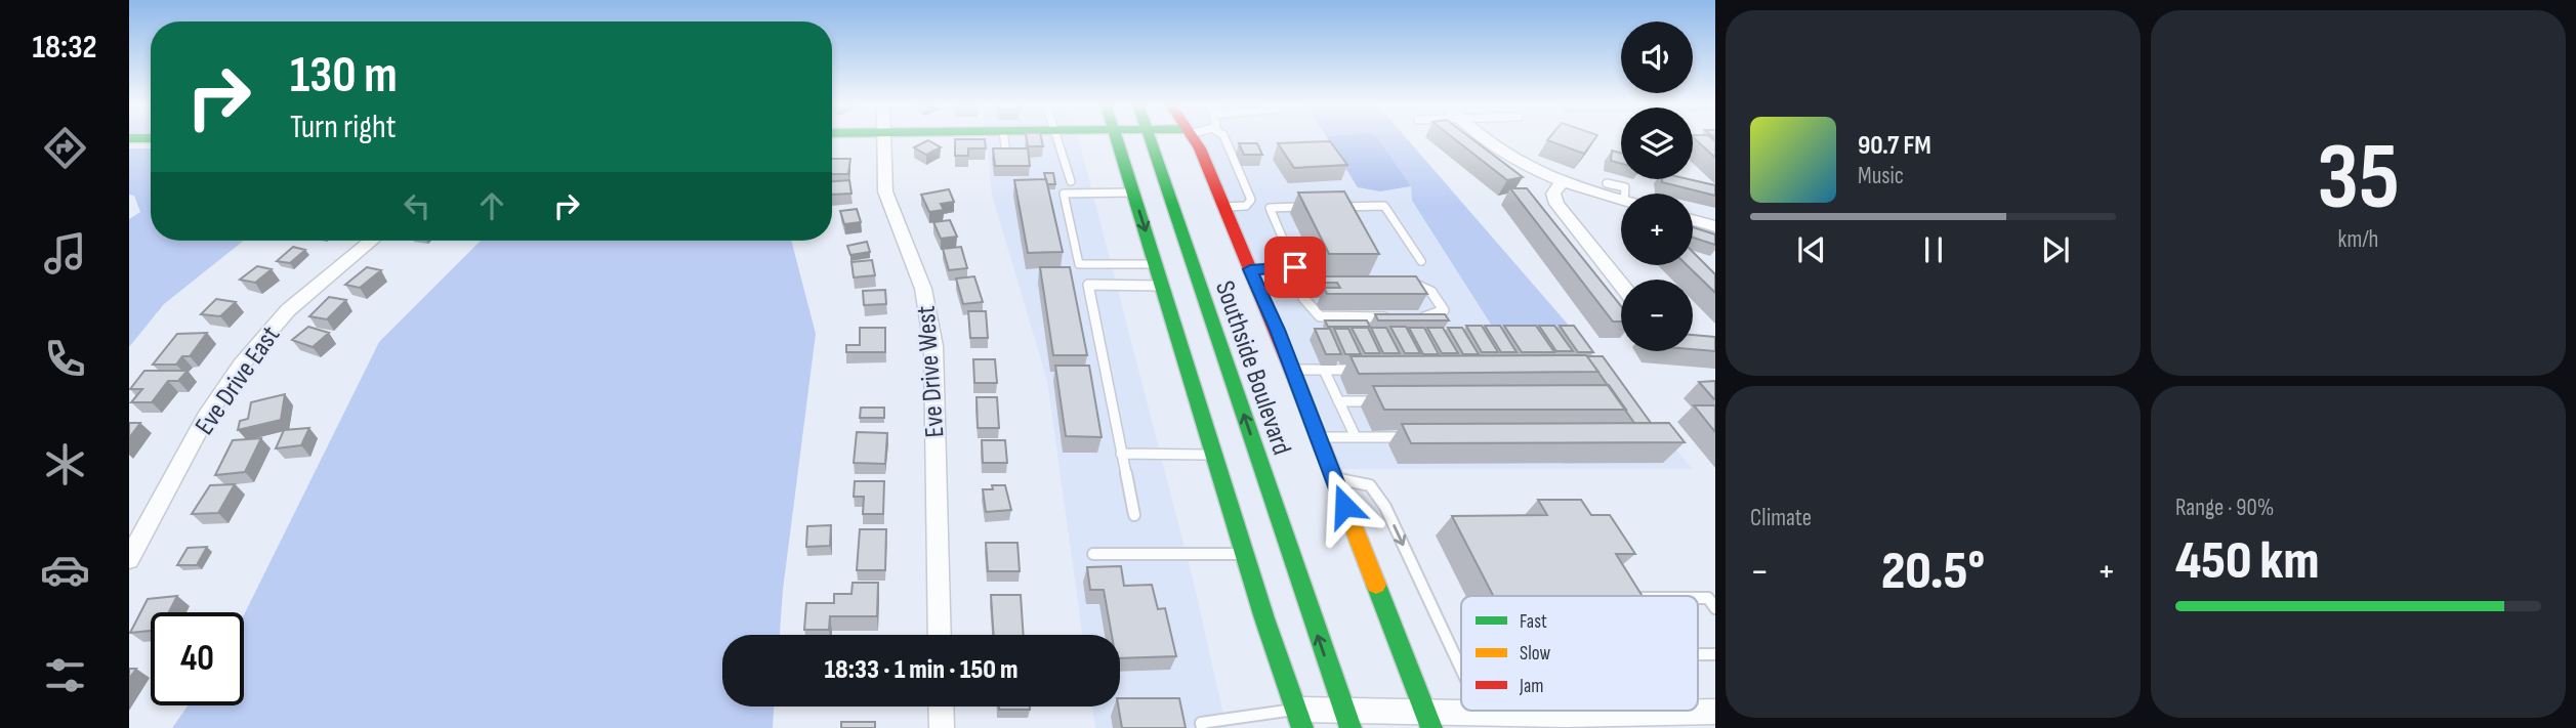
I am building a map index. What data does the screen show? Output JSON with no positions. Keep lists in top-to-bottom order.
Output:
{
  "streets": {
    "main road": ["Southside Boulevard"],
    "street": ["Eve Drive West", "Eve Drive East"]
  },
  "legend": ["Fast", "Slow", "Jam"],
  "page": {
    "tabs": "18:32",
    "tile": [
      ["35", "km/h"],
      "Climate",
      ["Range · 90%", "450 km"]
    ],
    "map_buttons": ["+", "−"],
    "turn": ["130 m", "Turn right"],
    "song": ["90.7 FM", "Music"],
    "heat": ["−", "20.5°", "+"],
    "limit": "40",
    "trip": "18:33 · 1 min · 150 m"
  }
}
